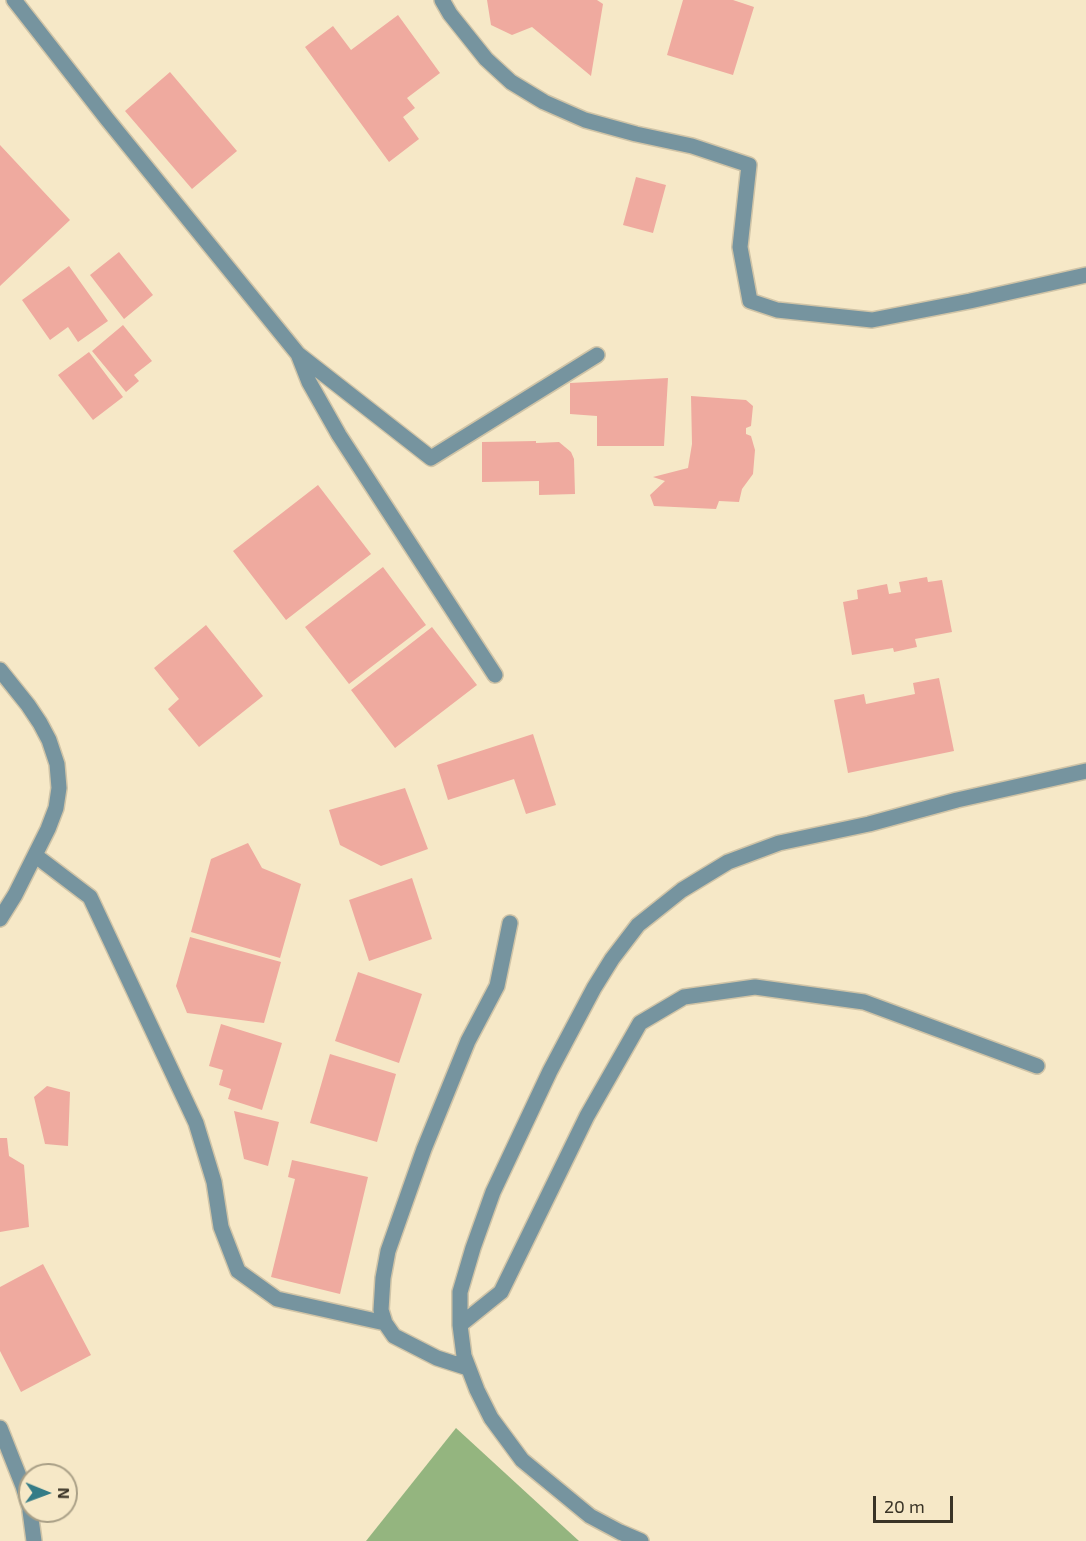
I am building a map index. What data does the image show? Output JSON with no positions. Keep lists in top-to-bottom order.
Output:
{
  "scale_bar": "20 m",
  "north": "right"
}
